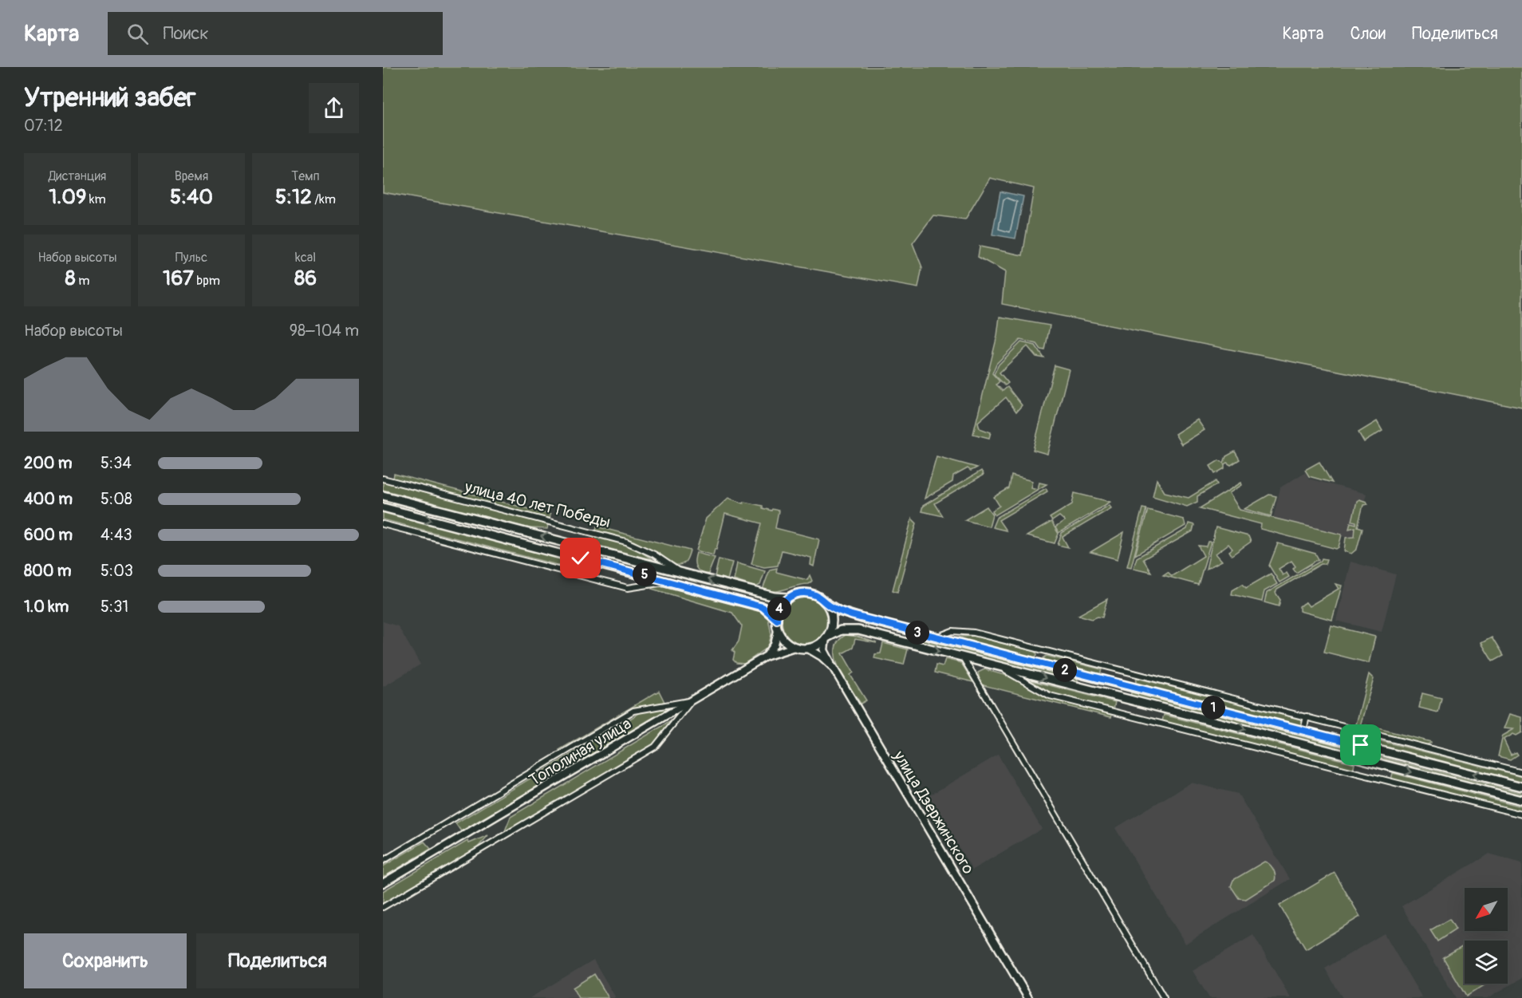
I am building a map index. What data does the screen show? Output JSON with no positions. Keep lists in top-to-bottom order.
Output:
{
  "streets": {
    "main road": ["улица 40 лет Победы", "Тополиная улица", "улица Дзержинского"]
  },
  "crossings": [
    ["улица 40 лет Победы", "Тополиная улица"],
    ["улица 40 лет Победы", "улица Дзержинского"],
    ["Тополиная улица", "улица Дзержинского"]
  ],
  "north": "bottom left",
  "page": {
    "header": "Карта",
    "search": "Поиск",
    "nav": ["Карта", "Слои", "Поделиться"],
    "heading": ["Утренний забег", "07:12"],
    "stats": [
      ["Дистанция", "1.09 km"],
      ["Время", "5:40"],
      ["Темп", "5:12 /km"],
      ["Набор высоты", "8 m"],
      ["Пульс", "167 bpm"],
      ["kcal", "86"]
    ],
    "chart": ["Набор высоты", "98–104 m"],
    "list": [
      {
        "name": "200 m",
        "note": "5:34"
      },
      {
        "name": "400 m",
        "note": "5:08"
      },
      {
        "name": "600 m",
        "note": "4:43"
      },
      {
        "name": "800 m",
        "note": "5:03"
      },
      {
        "name": "1.0 km",
        "note": "5:31"
      }
    ],
    "pins": [
      "5",
      "4",
      "3",
      "2",
      "1"
    ],
    "buttons": ["Сохранить", "Поделиться"]
  }
}
